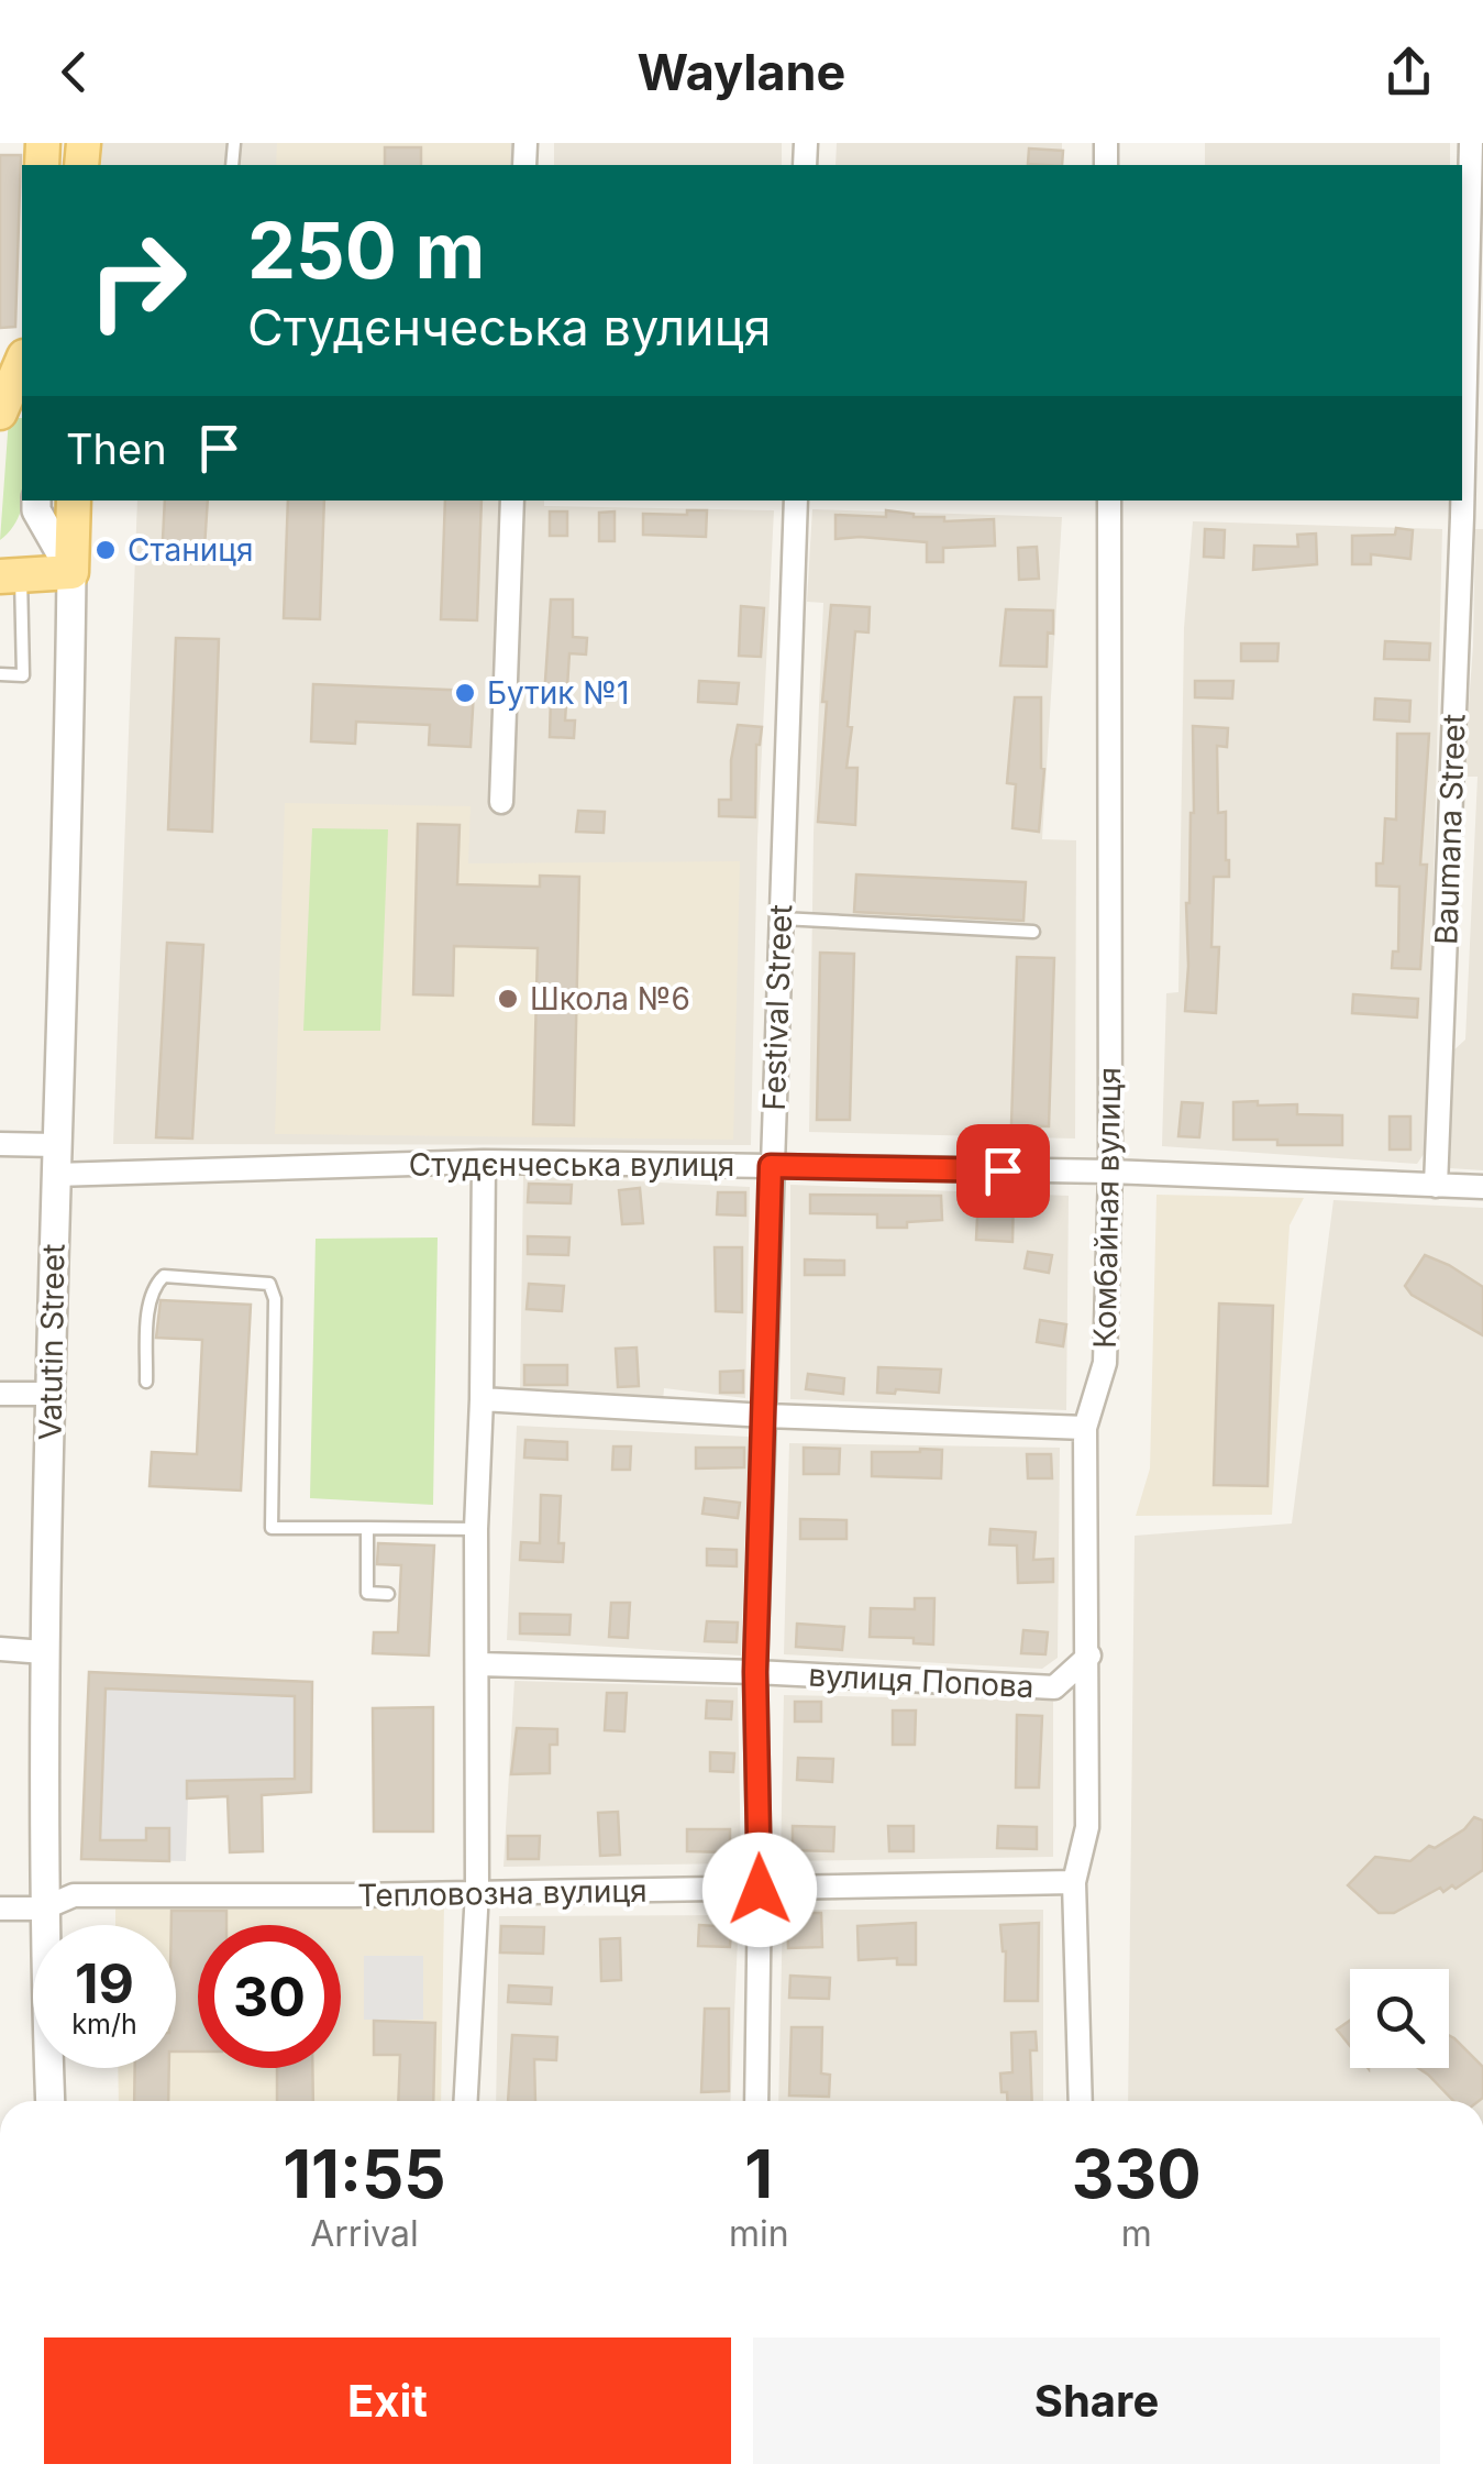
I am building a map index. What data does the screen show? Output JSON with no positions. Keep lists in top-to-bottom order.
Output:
{
  "streets": {
    "main road": ["Vatutin Street"],
    "street": [
      "Baumana Street",
      "Festival Street",
      "Студєнчеська вулиця",
      "Комбайная вулиця",
      "вулиця Попова",
      "Тепловозна вулиця"
    ]
  },
  "crossings": [
    ["Baumana Street", "Студєнчеська вулиця"],
    ["Festival Street", "Студєнчеська вулиця"],
    ["Festival Street", "вулиця Попова"],
    ["Festival Street", "Тепловозна вулиця"],
    ["Студєнчеська вулиця", "Комбайная вулиця"],
    ["Студєнчеська вулиця", "Vatutin Street"],
    ["Комбайная вулиця", "вулиця Попова"],
    ["Комбайная вулиця", "Тепловозна вулиця"],
    ["Vatutin Street", "Тепловозна вулиця"]
  ],
  "places": ["Станиця", "Бутик №1", "Школа №6"],
  "page": {
    "header": "Waylane",
    "turn": ["250 m", "Студєнчеська вулиця"],
    "then": "Then",
    "speed": "19 km/h",
    "limit": "30",
    "eta": [
      "11:55",
      "Arrival",
      "1",
      "min",
      "330",
      "m"
    ],
    "buttons": ["Exit", "Share"]
  }
}
